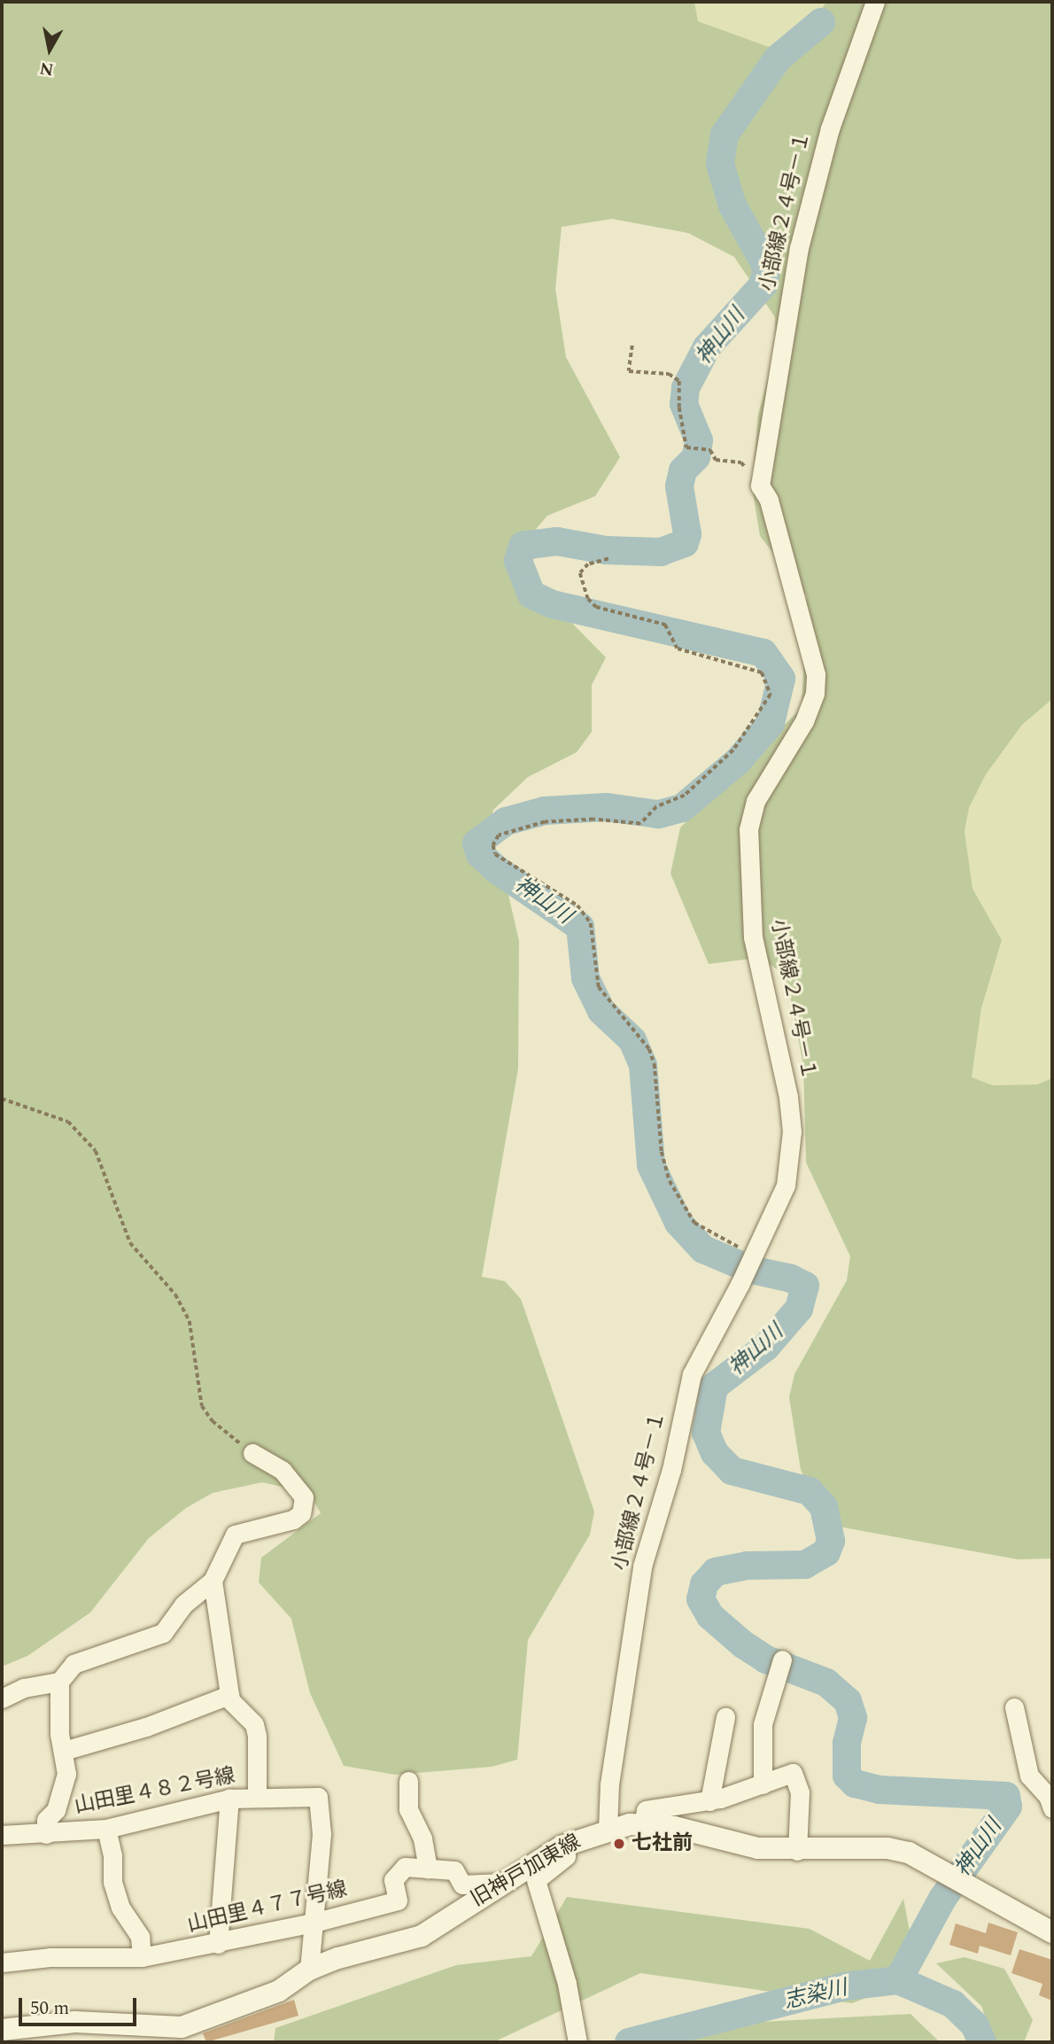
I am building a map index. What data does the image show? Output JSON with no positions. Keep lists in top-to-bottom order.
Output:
{
  "streets": {
    "street": [
      "小部線２４号－１",
      "山田里４８２号線",
      "旧神戸加東線",
      "山田里４７７号線"
    ]
  },
  "crossings": [
    ["小部線２４号－１", "旧神戸加東線"],
    ["山田里４８２号線", "山田里４７７号線"],
    ["旧神戸加東線", "山田里４７７号線"]
  ],
  "water": ["神山川", "志染川"],
  "places": ["七社前"],
  "scale_bar": "50 m",
  "north": "bottom"
}
